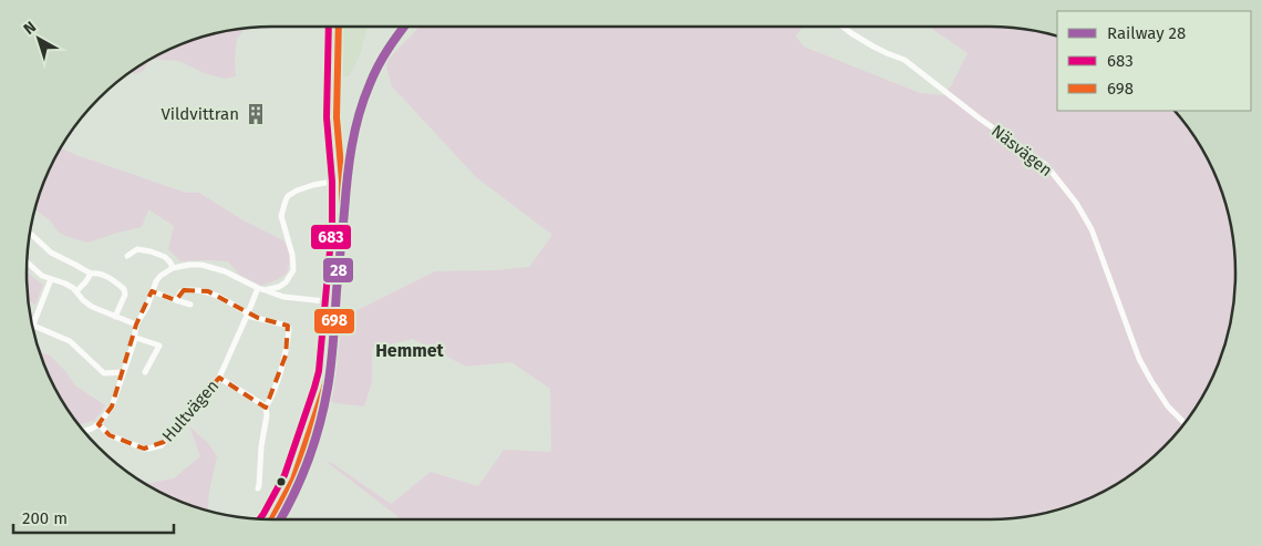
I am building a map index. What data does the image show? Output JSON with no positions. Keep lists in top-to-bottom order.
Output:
{
  "streets": {
    "street": ["Näsvägen", "Hultvägen"]
  },
  "districts": ["Hemmet"],
  "places": {
    "building": ["Vildvittran"]
  },
  "lines": ["rail line 28", "transit line 683", "transit line 698"],
  "legend": ["Railway 28", "683", "698"],
  "scale_bar": "200 m",
  "north": "top left"
}
